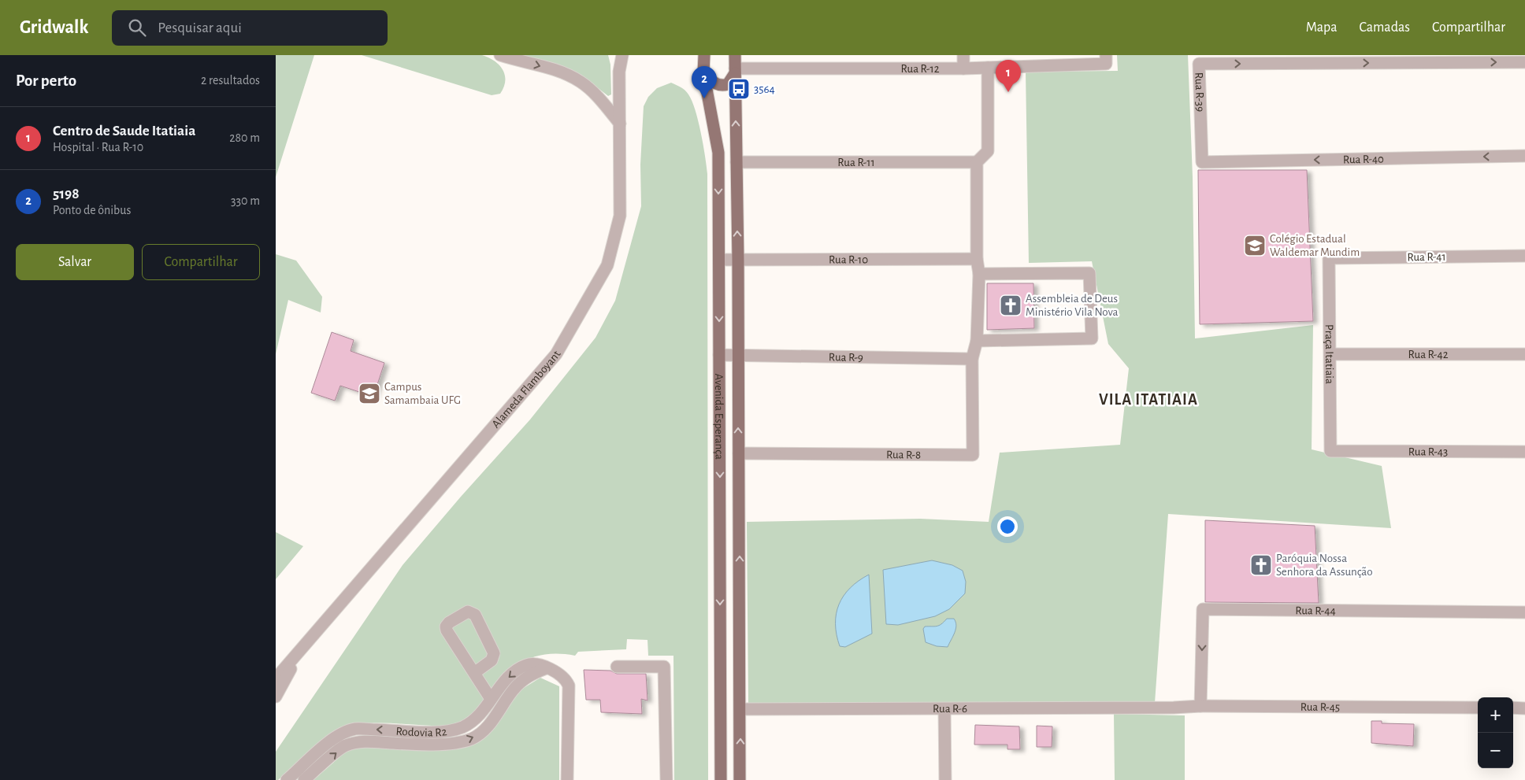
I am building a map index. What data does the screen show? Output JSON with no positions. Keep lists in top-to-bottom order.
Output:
{
  "streets": {
    "main road": ["Avenida Esperança"],
    "street": [
      "Rua R-12",
      "Rua R-39",
      "Rua R-40",
      "Rua R-11",
      "Rua R-41",
      "Rua R-10",
      "Rua R-42",
      "Praça Itatiaia",
      "Rua R-9",
      "Alameda Flamboyant",
      "Rua R-43",
      "Rua R-8",
      "Rua R-44",
      "Rua R-45",
      "Rua R-6",
      "Rodovia R2"
    ]
  },
  "crossings": [
    ["Rua R-12", "Avenida Esperança"],
    ["Rua R-39", "Rua R-40"],
    ["Rua R-11", "Avenida Esperança"],
    ["Rua R-41", "Praça Itatiaia"],
    ["Rua R-10", "Avenida Esperança"],
    ["Rua R-42", "Praça Itatiaia"],
    ["Praça Itatiaia", "Rua R-43"],
    ["Rua R-9", "Avenida Esperança"],
    ["Rua R-9", "Rua R-8"],
    ["Avenida Esperança", "Rua R-8"],
    ["Avenida Esperança", "Rua R-6"],
    ["Rua R-44", "Rua R-45"],
    ["Rua R-45", "Rua R-6"]
  ],
  "one_way": ["Rua R-40", "Rua R-44"],
  "districts": ["VILA ITATIAIA"],
  "places": {
    "bus stop": ["3564"],
    "school or university": ["Colégio Estadual Waldemar Mundim", "Campus Samambaia UFG"],
    "church": ["Assembleia de Deus Ministério Vila Nova", "Paróquia Nossa Senhora da Assunção"]
  },
  "page": {
    "header": "Gridwalk",
    "search": "Pesquisar aqui",
    "nav": ["Mapa", "Camadas", "Compartilhar"],
    "heading": ["Por perto", "2 resultados"],
    "pins": ["1", "2"],
    "list": [
      {
        "mark": "1",
        "name": "Centro de Saude Itatiaia",
        "note": "Hospital · Rua R-10",
        "value": "280 m"
      },
      {
        "mark": "2",
        "name": "5198",
        "note": "Ponto de ônibus",
        "value": "330 m"
      }
    ],
    "buttons": ["Salvar", "Compartilhar"],
    "map_buttons": ["+", "−"]
  }
}
